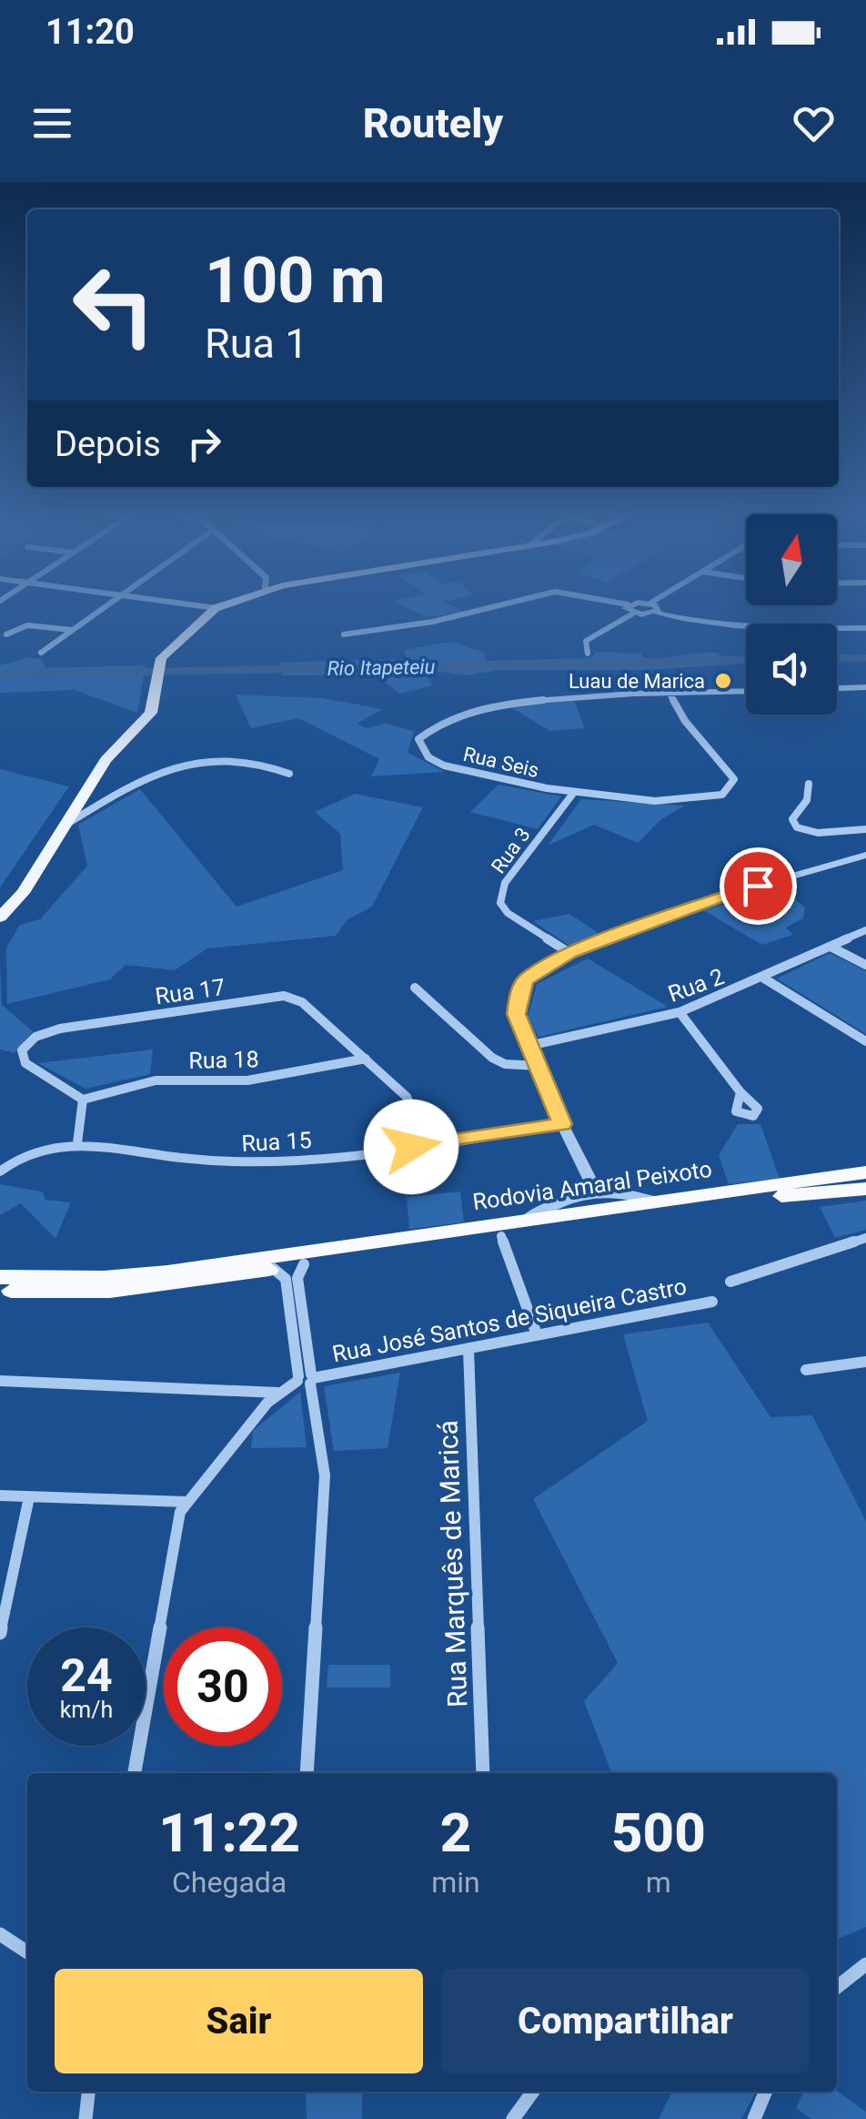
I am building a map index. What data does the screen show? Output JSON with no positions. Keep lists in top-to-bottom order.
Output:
{
  "streets": {
    "highway": ["Rodovia Amaral Peixoto"],
    "street": [
      "Rua Seis",
      "Rua 3",
      "Rua 2",
      "Rua 17",
      "Rua 18",
      "Rua 15",
      "Rua José Santos de Siqueira Castro",
      "Rua Marquês de Maricá"
    ]
  },
  "crossings": [
    ["Rua Seis", "Rua 3"],
    ["Rua 17", "Rua 18"],
    ["Rua 17", "Rua 15"],
    ["Rua José Santos de Siqueira Castro", "Rua Marquês de Maricá"]
  ],
  "water": ["Rio Itapeteiu"],
  "places": ["Luau de Marica"],
  "north": "top",
  "page": {
    "status": "11:20",
    "header": "Routely",
    "turn": ["100 m", "Rua 1"],
    "then": "Depois",
    "speed": "24 km/h",
    "limit": "30",
    "eta": [
      "11:22",
      "Chegada",
      "2",
      "min",
      "500",
      "m"
    ],
    "buttons": ["Sair", "Compartilhar"]
  }
}
